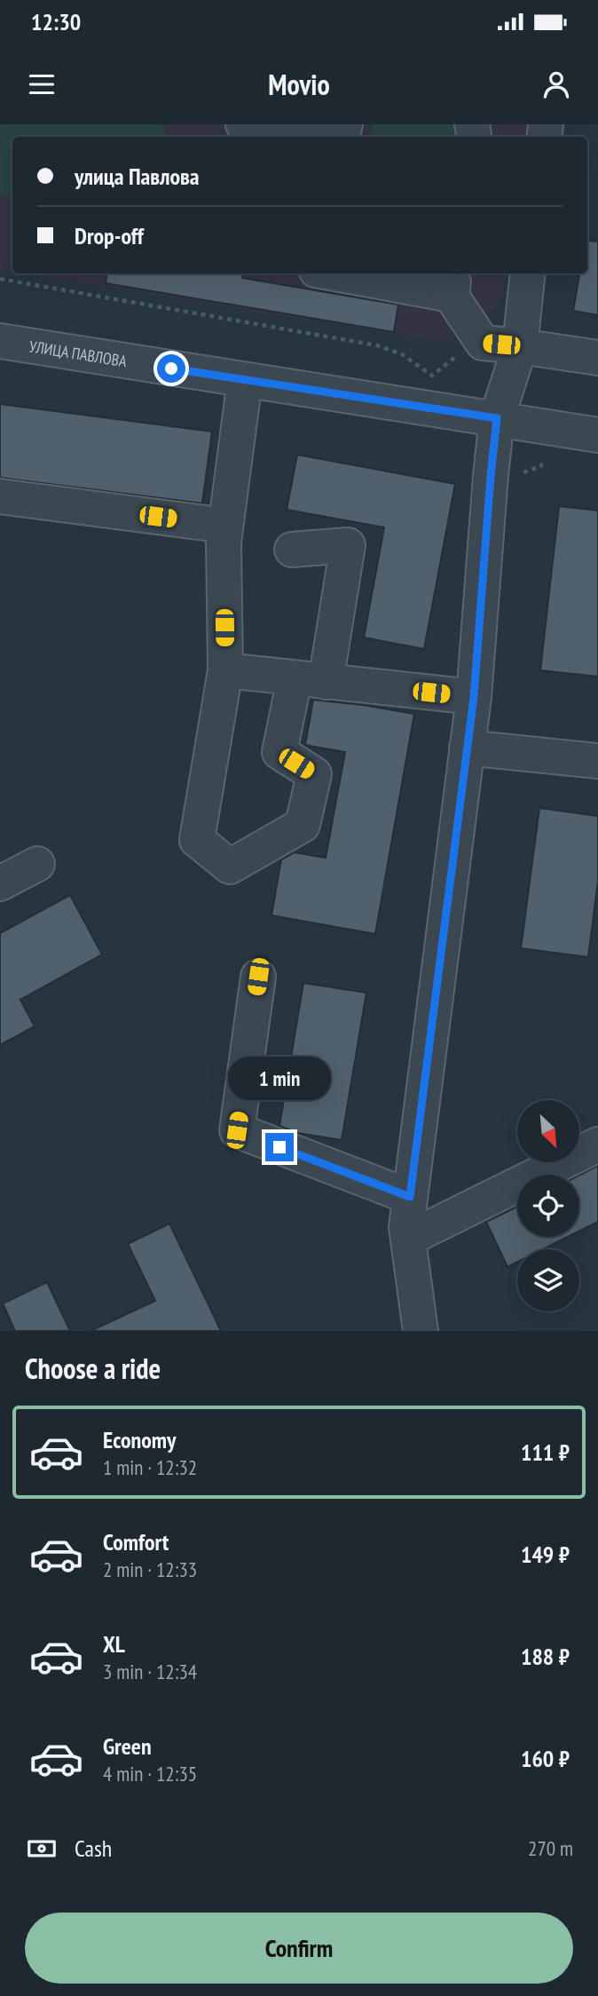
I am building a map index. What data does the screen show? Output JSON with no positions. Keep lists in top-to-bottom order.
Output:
{
  "streets": {
    "street": ["УЛИЦА ПАВЛОВА"]
  },
  "north": "bottom right",
  "page": {
    "status": "12:30",
    "header": "Movio",
    "banner": ["улица Павлова", "Drop-off"],
    "bubble": "1 min",
    "heading": "Choose a ride",
    "list": [
      {
        "name": "Economy",
        "note": "1 min · 12:32",
        "value": "111 ₽"
      },
      {
        "name": "Comfort",
        "note": "2 min · 12:33",
        "value": "149 ₽"
      },
      {
        "name": "XL",
        "note": "3 min · 12:34",
        "value": "188 ₽"
      },
      {
        "name": "Green",
        "note": "4 min · 12:35",
        "value": "160 ₽"
      }
    ],
    "pay": ["Cash", "270 m"],
    "buttons": "Confirm"
  }
}
